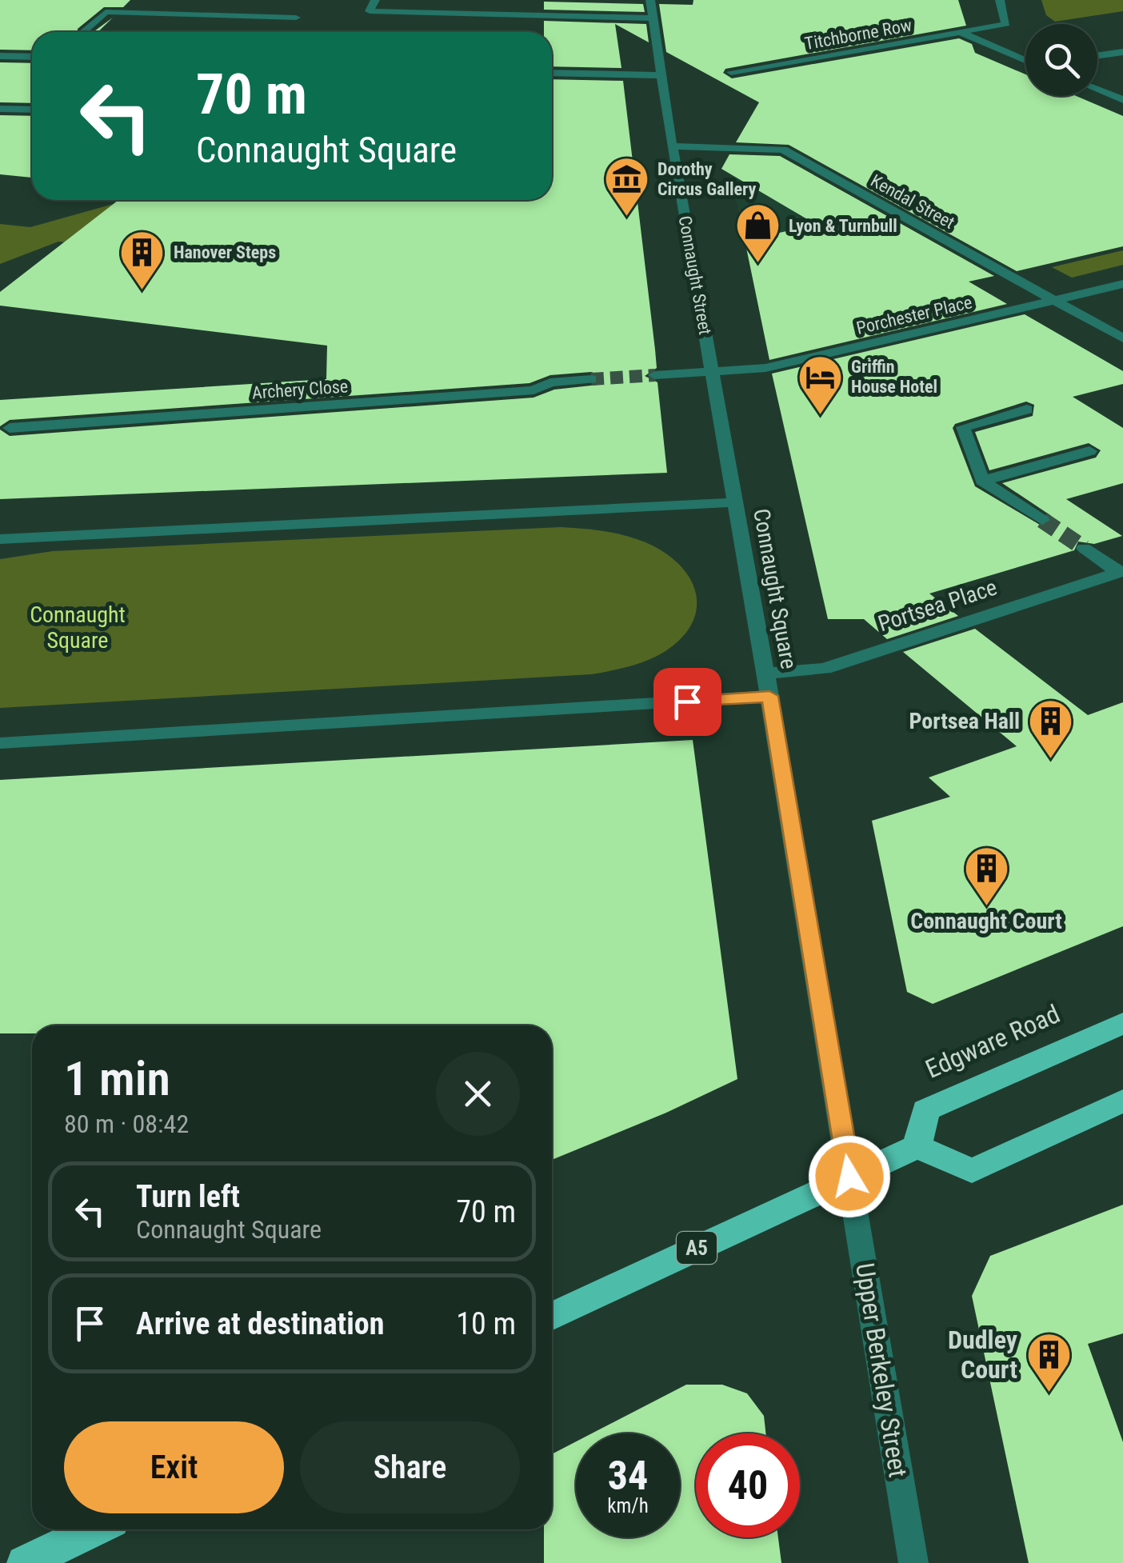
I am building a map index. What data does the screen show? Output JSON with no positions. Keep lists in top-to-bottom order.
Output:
{
  "streets": {
    "highway": ["Edgware Road", "A5"],
    "street": [
      "Titchborne Row",
      "Kendal Street",
      "Connaught Street",
      "Porchester Place",
      "Archery Close",
      "Connaught Square",
      "Portsea Place",
      "Upper Berkeley Street"
    ]
  },
  "crossings": [
    ["Kendal Street", "Connaught Street"],
    ["Kendal Street", "Porchester Place"],
    ["Connaught Street", "Porchester Place"],
    ["Connaught Street", "Connaught Square"],
    ["Connaught Square", "Portsea Place"],
    ["Edgware Road", "A5"],
    ["A5", "Upper Berkeley Street"]
  ],
  "parks": ["Connaught Square"],
  "places": {
    "museum": ["Dorothy Circus Gallery"],
    "shop": ["Lyon & Turnbull"],
    "building": [
      "Hanover Steps",
      "Portsea Hall",
      "Connaught Court",
      "Dudley Court"
    ],
    "hotel": ["Griffin House Hotel"]
  },
  "page": {
    "turn": ["70 m", "Connaught Square"],
    "heading": ["1 min", "80 m · 08:42"],
    "list": [
      {
        "name": "Turn left",
        "note": "Connaught Square",
        "value": "70 m"
      },
      {
        "name": "Arrive at destination",
        "value": "10 m"
      }
    ],
    "buttons": ["Exit", "Share"],
    "speed": "34 km/h",
    "limit": "40"
  }
}
